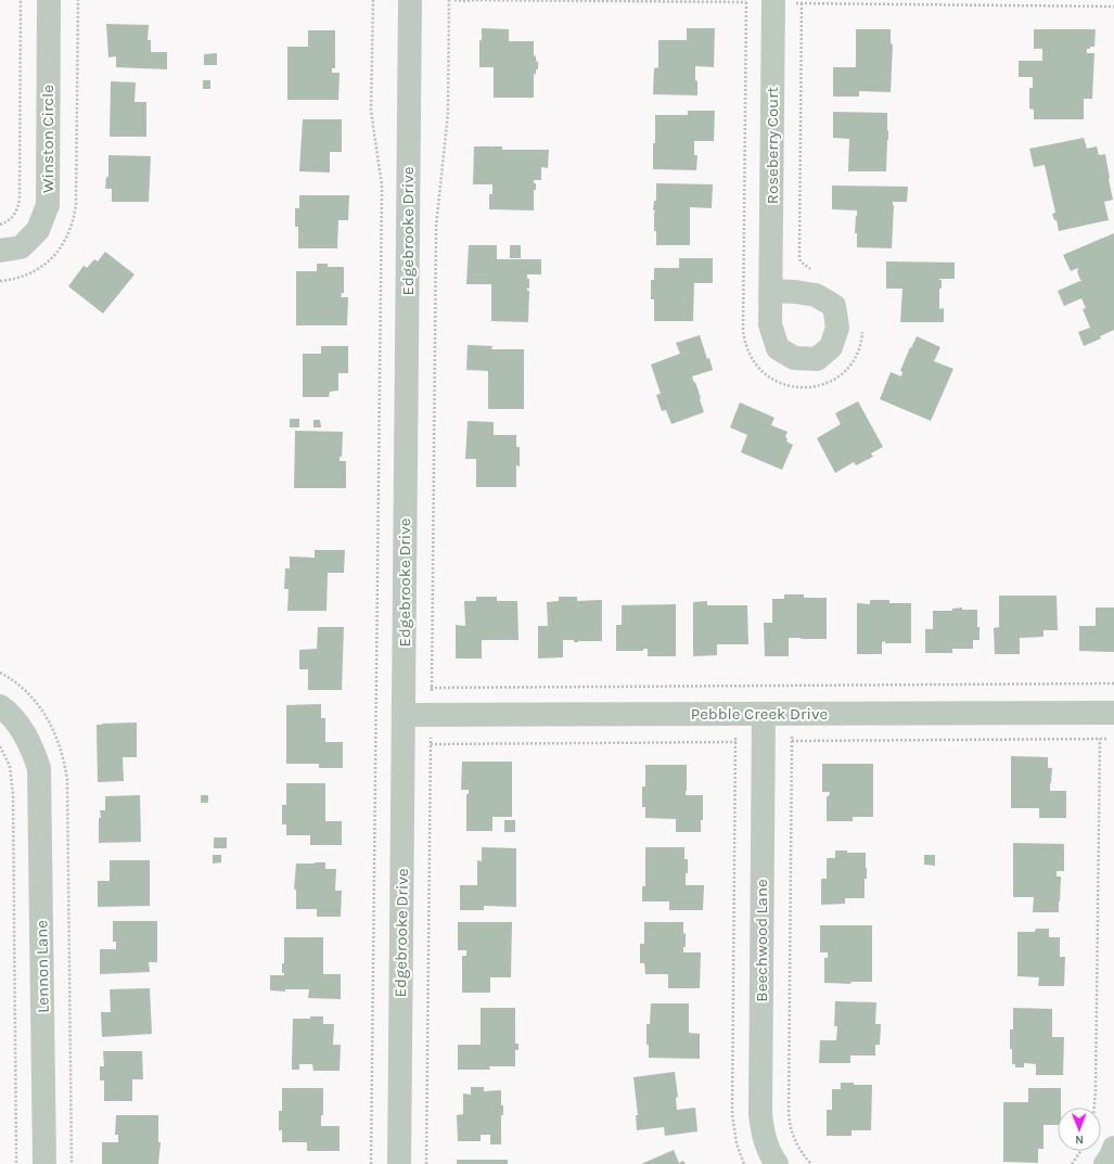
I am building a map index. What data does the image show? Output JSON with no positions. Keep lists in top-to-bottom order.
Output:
{
  "streets": {
    "street": [
      "Winston Circle",
      "Roseberry Court",
      "Edgebrooke Drive",
      "Pebble Creek Drive",
      "Beechwood Lane",
      "Lennon Lane"
    ]
  },
  "crossings": [
    ["Edgebrooke Drive", "Pebble Creek Drive"],
    ["Pebble Creek Drive", "Beechwood Lane"]
  ],
  "north": "bottom"
}
